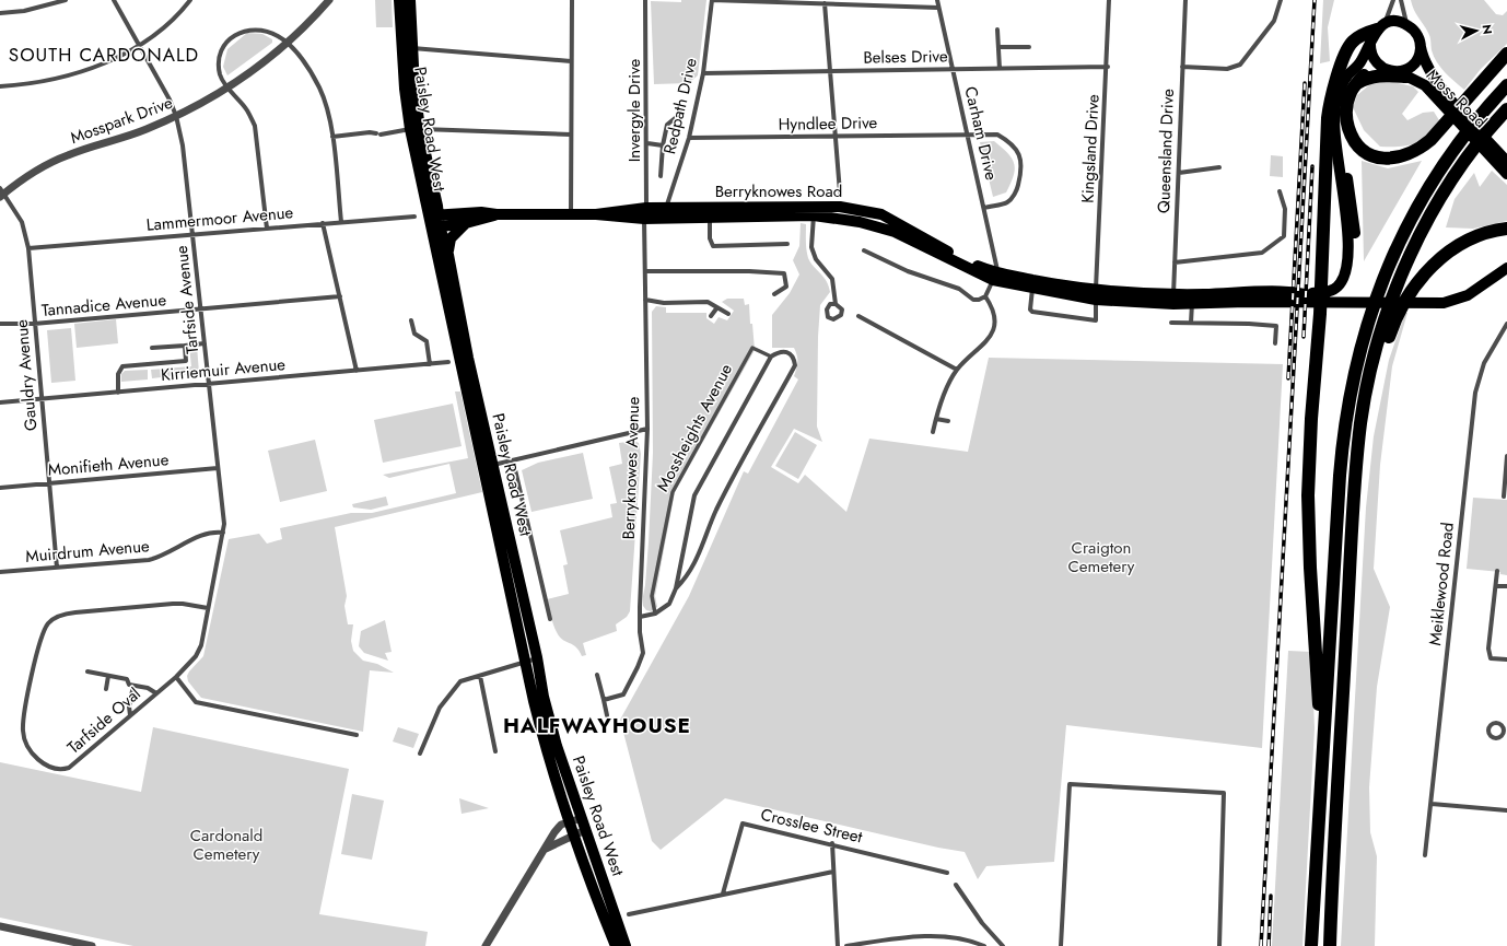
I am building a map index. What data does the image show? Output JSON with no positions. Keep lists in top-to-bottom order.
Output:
{
  "streets": {
    "main road": ["Moss Road", "Paisley Road West", "Berryknowes Road"],
    "street": [
      "Belses Drive",
      "Redpath Drive",
      "Invergyle Drive",
      "Mosspark Drive",
      "Hyndlee Drive",
      "Carham Drive",
      "Kingsland Drive",
      "Queensland Drive",
      "Lammermoor Avenue",
      "Tarfside Avenue",
      "Tannadice Avenue",
      "Kirriemuir Avenue",
      "Gauldry Avenue",
      "Mossheights Avenue",
      "Monifieth Avenue",
      "Berryknowes Avenue",
      "Muirdrum Avenue",
      "Meiklewood Road",
      "Tarfside Oval",
      "Crosslee Street"
    ]
  },
  "crossings": [
    ["Belses Drive", "Redpath Drive"],
    ["Belses Drive", "Carham Drive"],
    ["Belses Drive", "Kingsland Drive"],
    ["Redpath Drive", "Hyndlee Drive"],
    ["Redpath Drive", "Berryknowes Road"],
    ["Invergyle Drive", "Berryknowes Road"],
    ["Invergyle Drive", "Berryknowes Avenue"],
    ["Mosspark Drive", "Tarfside Avenue"],
    ["Mosspark Drive", "Gauldry Avenue"],
    ["Hyndlee Drive", "Carham Drive"],
    ["Paisley Road West", "Berryknowes Road"],
    ["Carham Drive", "Berryknowes Road"],
    ["Kingsland Drive", "Berryknowes Road"],
    ["Queensland Drive", "Berryknowes Road"],
    ["Berryknowes Road", "Berryknowes Avenue"],
    ["Lammermoor Avenue", "Tarfside Avenue"],
    ["Lammermoor Avenue", "Gauldry Avenue"],
    ["Tarfside Avenue", "Tannadice Avenue"],
    ["Tarfside Avenue", "Kirriemuir Avenue"],
    ["Tarfside Avenue", "Monifieth Avenue"],
    ["Tarfside Avenue", "Muirdrum Avenue"],
    ["Tarfside Avenue", "Tarfside Oval"],
    ["Tannadice Avenue", "Gauldry Avenue"],
    ["Kirriemuir Avenue", "Gauldry Avenue"],
    ["Gauldry Avenue", "Monifieth Avenue"],
    ["Gauldry Avenue", "Muirdrum Avenue"],
    ["Muirdrum Avenue", "Tarfside Oval"]
  ],
  "districts": ["SOUTH CARDONALD", "HALFWAYHOUSE"],
  "parks": ["Craigton Cemetery", "Cardonald Cemetery"],
  "north": "right"
}
